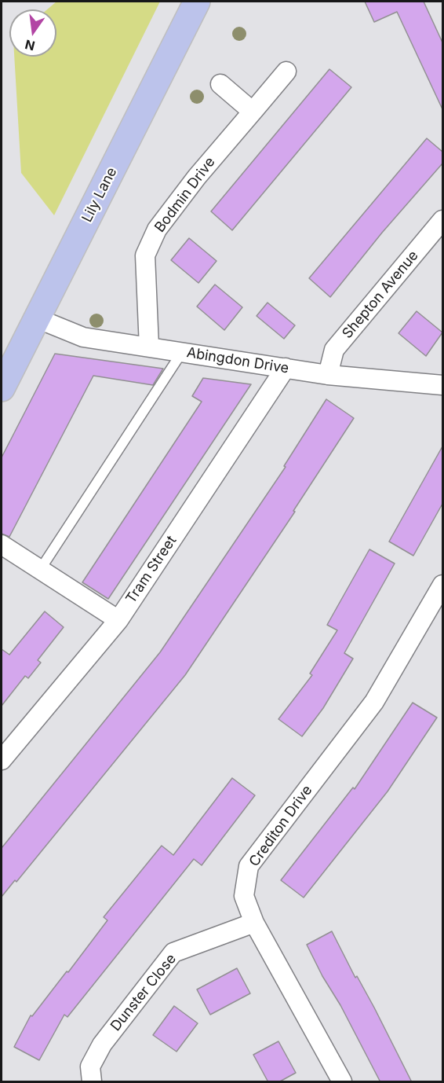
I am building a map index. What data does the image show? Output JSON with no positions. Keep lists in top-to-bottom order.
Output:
{
  "streets": {
    "main road": ["Lily Lane"],
    "street": [
      "Bodmin Drive",
      "Shepton Avenue",
      "Abingdon Drive",
      "Tram Street",
      "Crediton Drive",
      "Dunster Close"
    ]
  },
  "crossings": [
    ["Lily Lane", "Abingdon Drive"],
    ["Bodmin Drive", "Abingdon Drive"],
    ["Shepton Avenue", "Abingdon Drive"],
    ["Abingdon Drive", "Tram Street"],
    ["Crediton Drive", "Dunster Close"]
  ],
  "north": "bottom"
}
